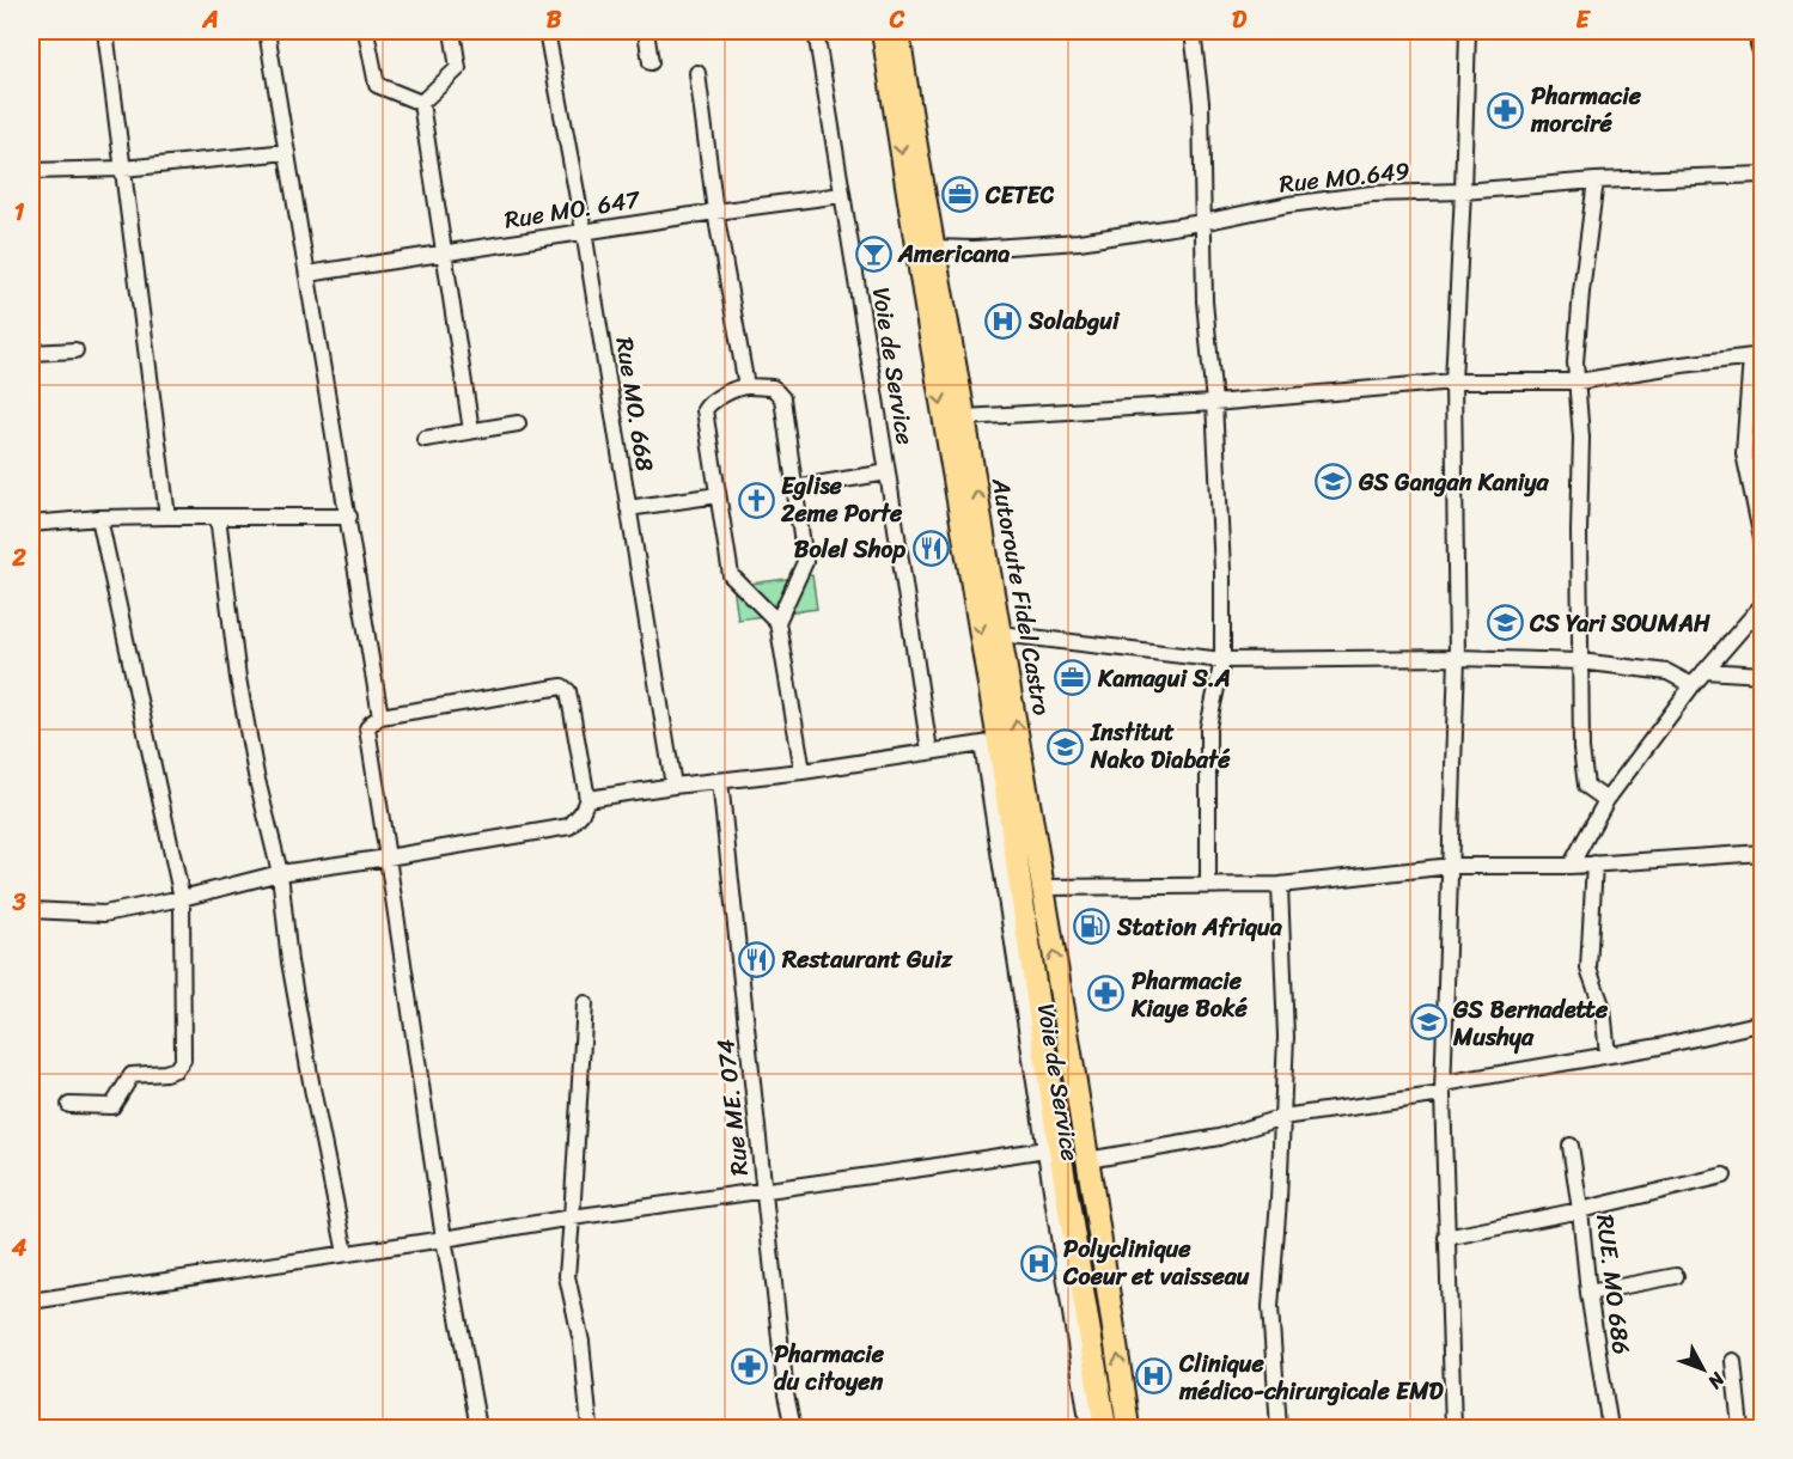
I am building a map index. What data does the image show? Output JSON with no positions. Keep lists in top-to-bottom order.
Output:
{
  "streets": {
    "highway": ["Autoroute Fidel Castro"],
    "street": [
      "Rue MO.649",
      "Rue MO. 647",
      "Voie de Service",
      "Rue MO. 668",
      "Rue ME. 074",
      "RUE. MO 686"
    ]
  },
  "crossings": [
    ["Rue MO.649", "Autoroute Fidel Castro"],
    ["Rue MO. 647", "Voie de Service"],
    ["Rue MO. 647", "Rue MO. 668"],
    ["Voie de Service", "Autoroute Fidel Castro"]
  ],
  "places": {
    "pharmacy": ["Pharmacie morciré", "Pharmacie Kiaye Boké", "Pharmacie du citoyen"],
    "office": ["CETEC", "Kamagui S.A"],
    "bar": ["Americana"],
    "hospital": ["Solabgui", "Polyclinique Coeur et vaisseau", "Clinique médico-chirurgicale EMD"],
    "school or university": [
      "GS Gangan Kaniya",
      "CS Yari SOUMAH",
      "Institut Nako Diabaté",
      "GS Bernadette Mushya"
    ],
    "church": ["Eglise 2eme Porte"],
    "restaurant": ["Bolel Shop", "Restaurant Guiz"],
    "fuel station": ["Station Afriqua"]
  },
  "north": "bottom right",
  "grid": {
    "columns": [
      "A",
      "B",
      "C",
      "D",
      "E"
    ],
    "rows": [
      "1",
      "2",
      "3",
      "4"
    ]
  }
}
